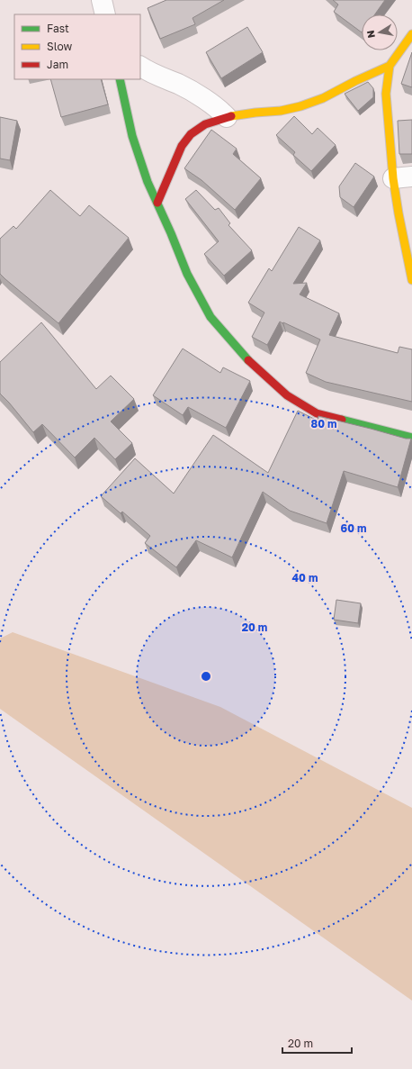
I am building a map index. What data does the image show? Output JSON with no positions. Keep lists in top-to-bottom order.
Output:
{
  "legend": ["Fast", "Slow", "Jam"],
  "scale_bar": "20 m",
  "north": "left",
  "rings": [
    "80 m",
    "60 m",
    "40 m",
    "20 m"
  ]
}
